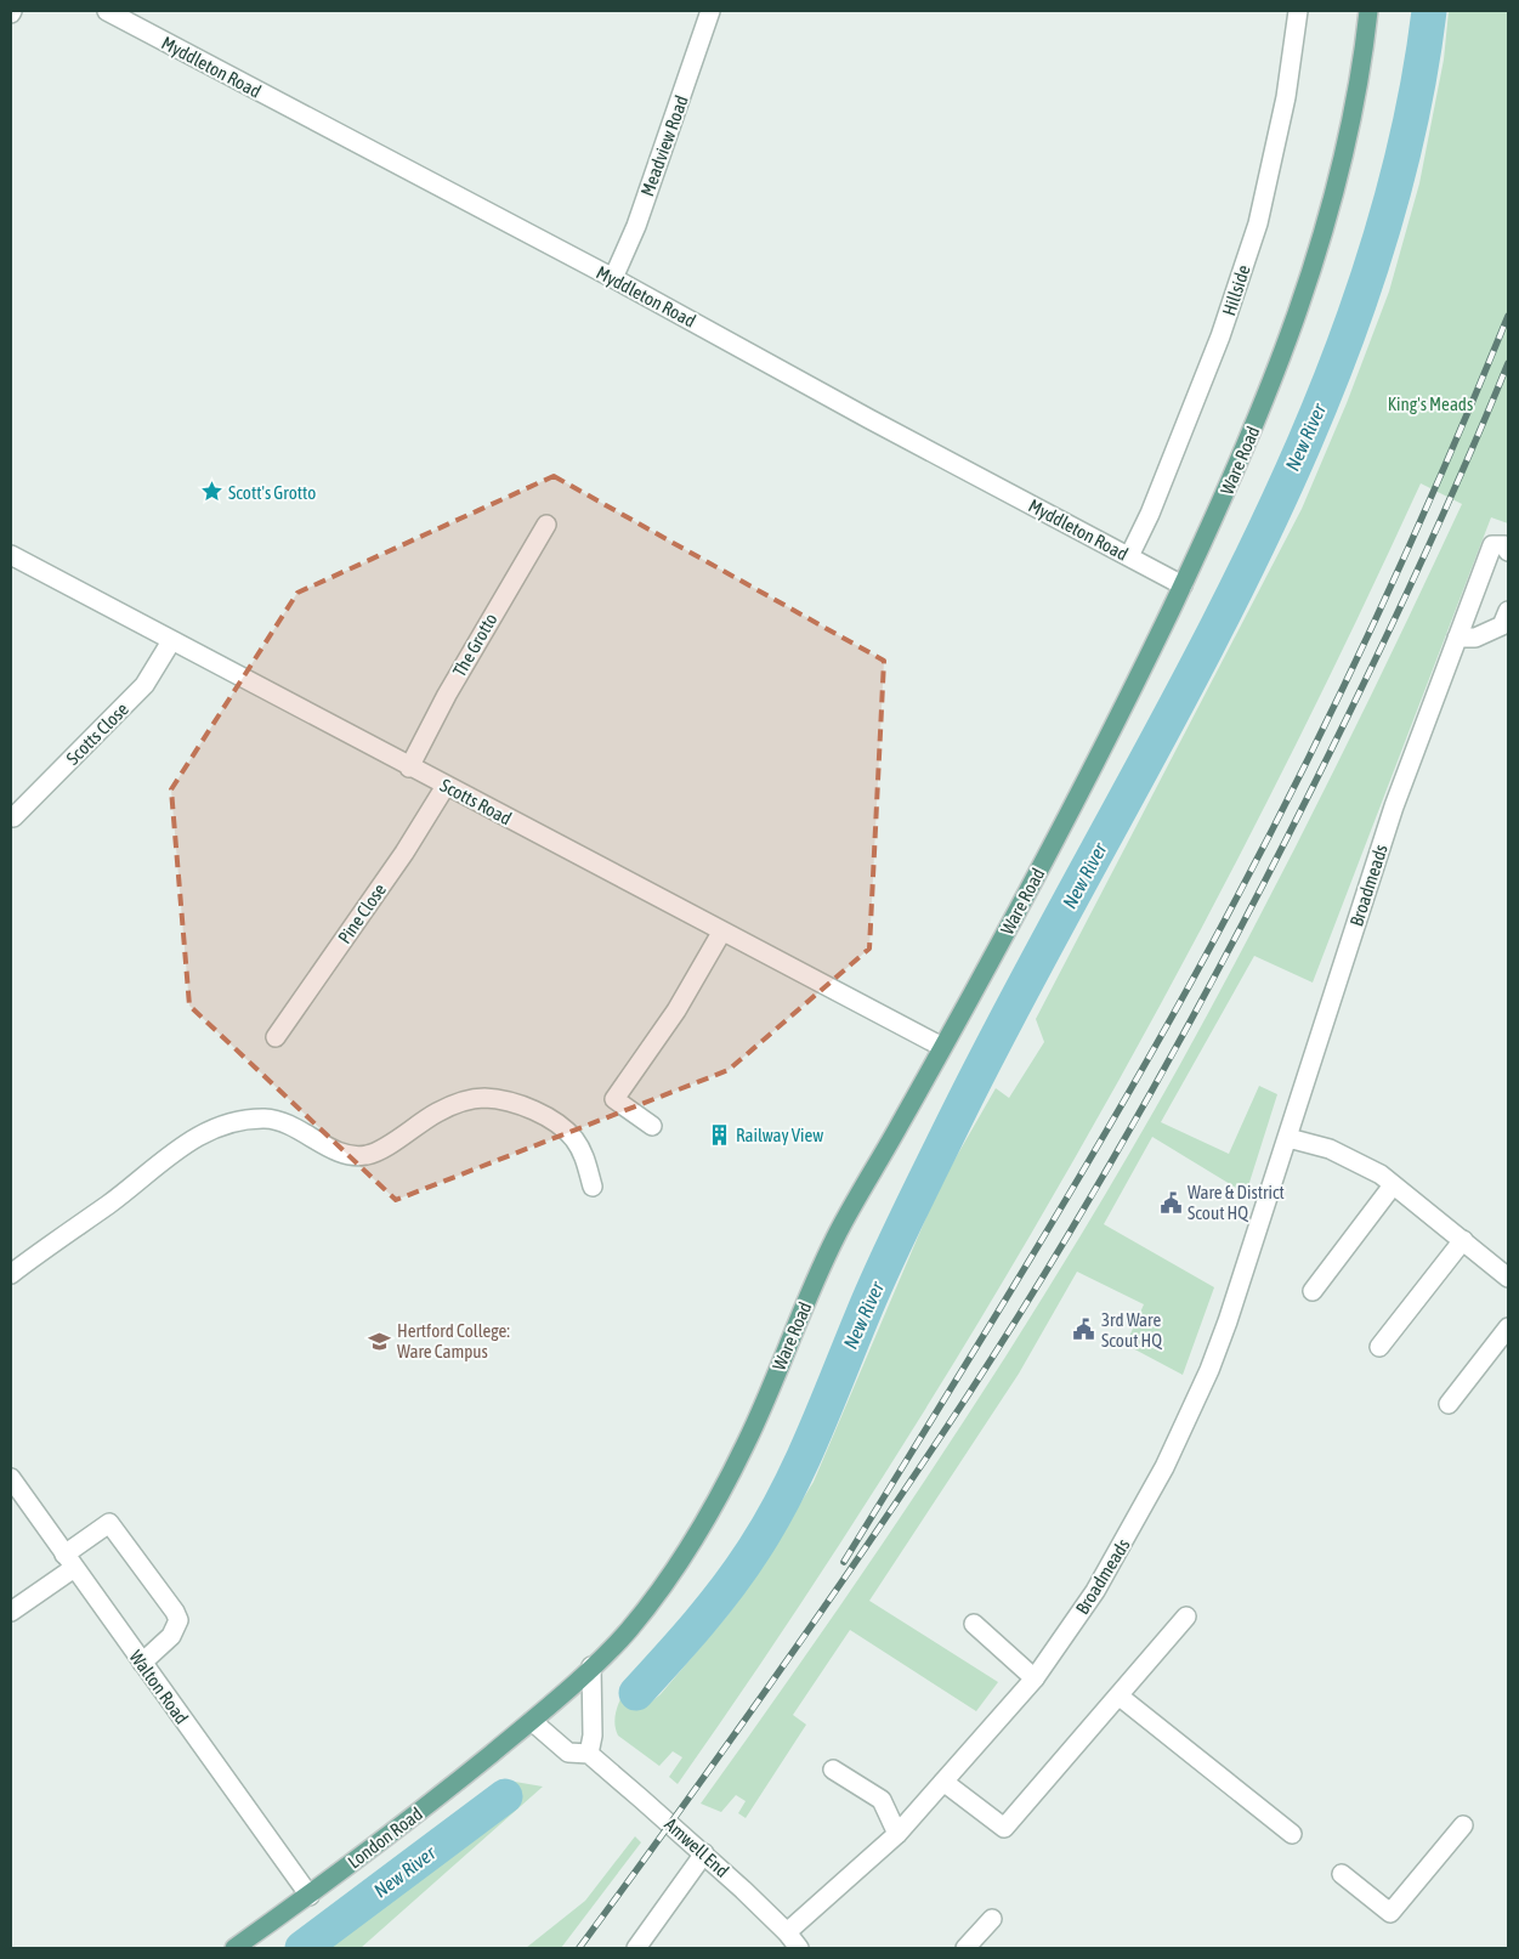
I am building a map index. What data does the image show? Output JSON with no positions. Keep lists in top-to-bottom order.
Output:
{
  "streets": {
    "main road": ["Ware Road", "London Road"],
    "street": [
      "Myddleton Road",
      "Meadview Road",
      "Hillside",
      "The Grotto",
      "Scotts Close",
      "Scotts Road",
      "Broadmeads",
      "Pine Close",
      "Walton Road",
      "Amwell End"
    ]
  },
  "crossings": [
    ["Myddleton Road", "Meadview Road"],
    ["Myddleton Road", "Hillside"],
    ["Myddleton Road", "Ware Road"],
    ["Ware Road", "Scotts Road"],
    ["Ware Road", "London Road"],
    ["Ware Road", "Amwell End"],
    ["The Grotto", "Scotts Road"],
    ["Scotts Close", "Scotts Road"],
    ["Scotts Road", "Pine Close"],
    ["Broadmeads", "Amwell End"],
    ["Walton Road", "London Road"],
    ["London Road", "Amwell End"]
  ],
  "water": ["New River"],
  "parks": ["King's Meads"],
  "places": {
    "place": ["Scott's Grotto"],
    "building": ["Railway View"],
    "public building": ["Ware & District Scout HQ", "3rd Ware Scout HQ"],
    "school or university": ["Hertford College: Ware Campus"]
  }
}
